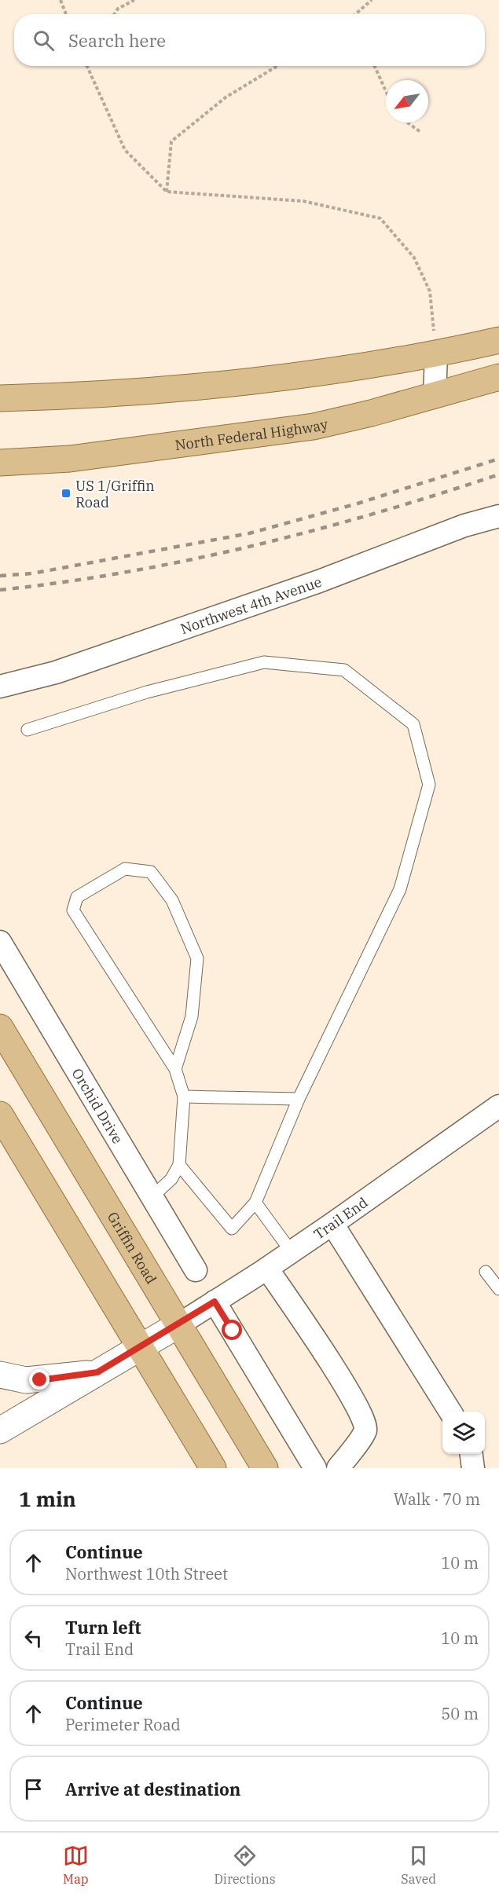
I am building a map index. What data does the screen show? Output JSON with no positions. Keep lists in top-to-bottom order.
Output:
{
  "streets": {
    "main road": ["North Federal Highway", "Griffin Road"],
    "street": ["Northwest 4th Avenue", "Orchid Drive", "Trail End"]
  },
  "crossings": [
    ["Trail End", "Griffin Road"]
  ],
  "places": {
    "transit": ["US 1/Griffin Road"]
  },
  "north": "bottom left",
  "page": {
    "search": "Search here",
    "heading": ["1 min", "Walk · 70 m"],
    "list": [
      ["Continue", "Northwest 10th Street", "10 m"],
      ["Turn left", "Trail End", "10 m"],
      ["Continue", "Perimeter Road", "50 m"],
      "Arrive at destination"
    ],
    "nav": ["Map", "Directions", "Saved"]
  }
}
